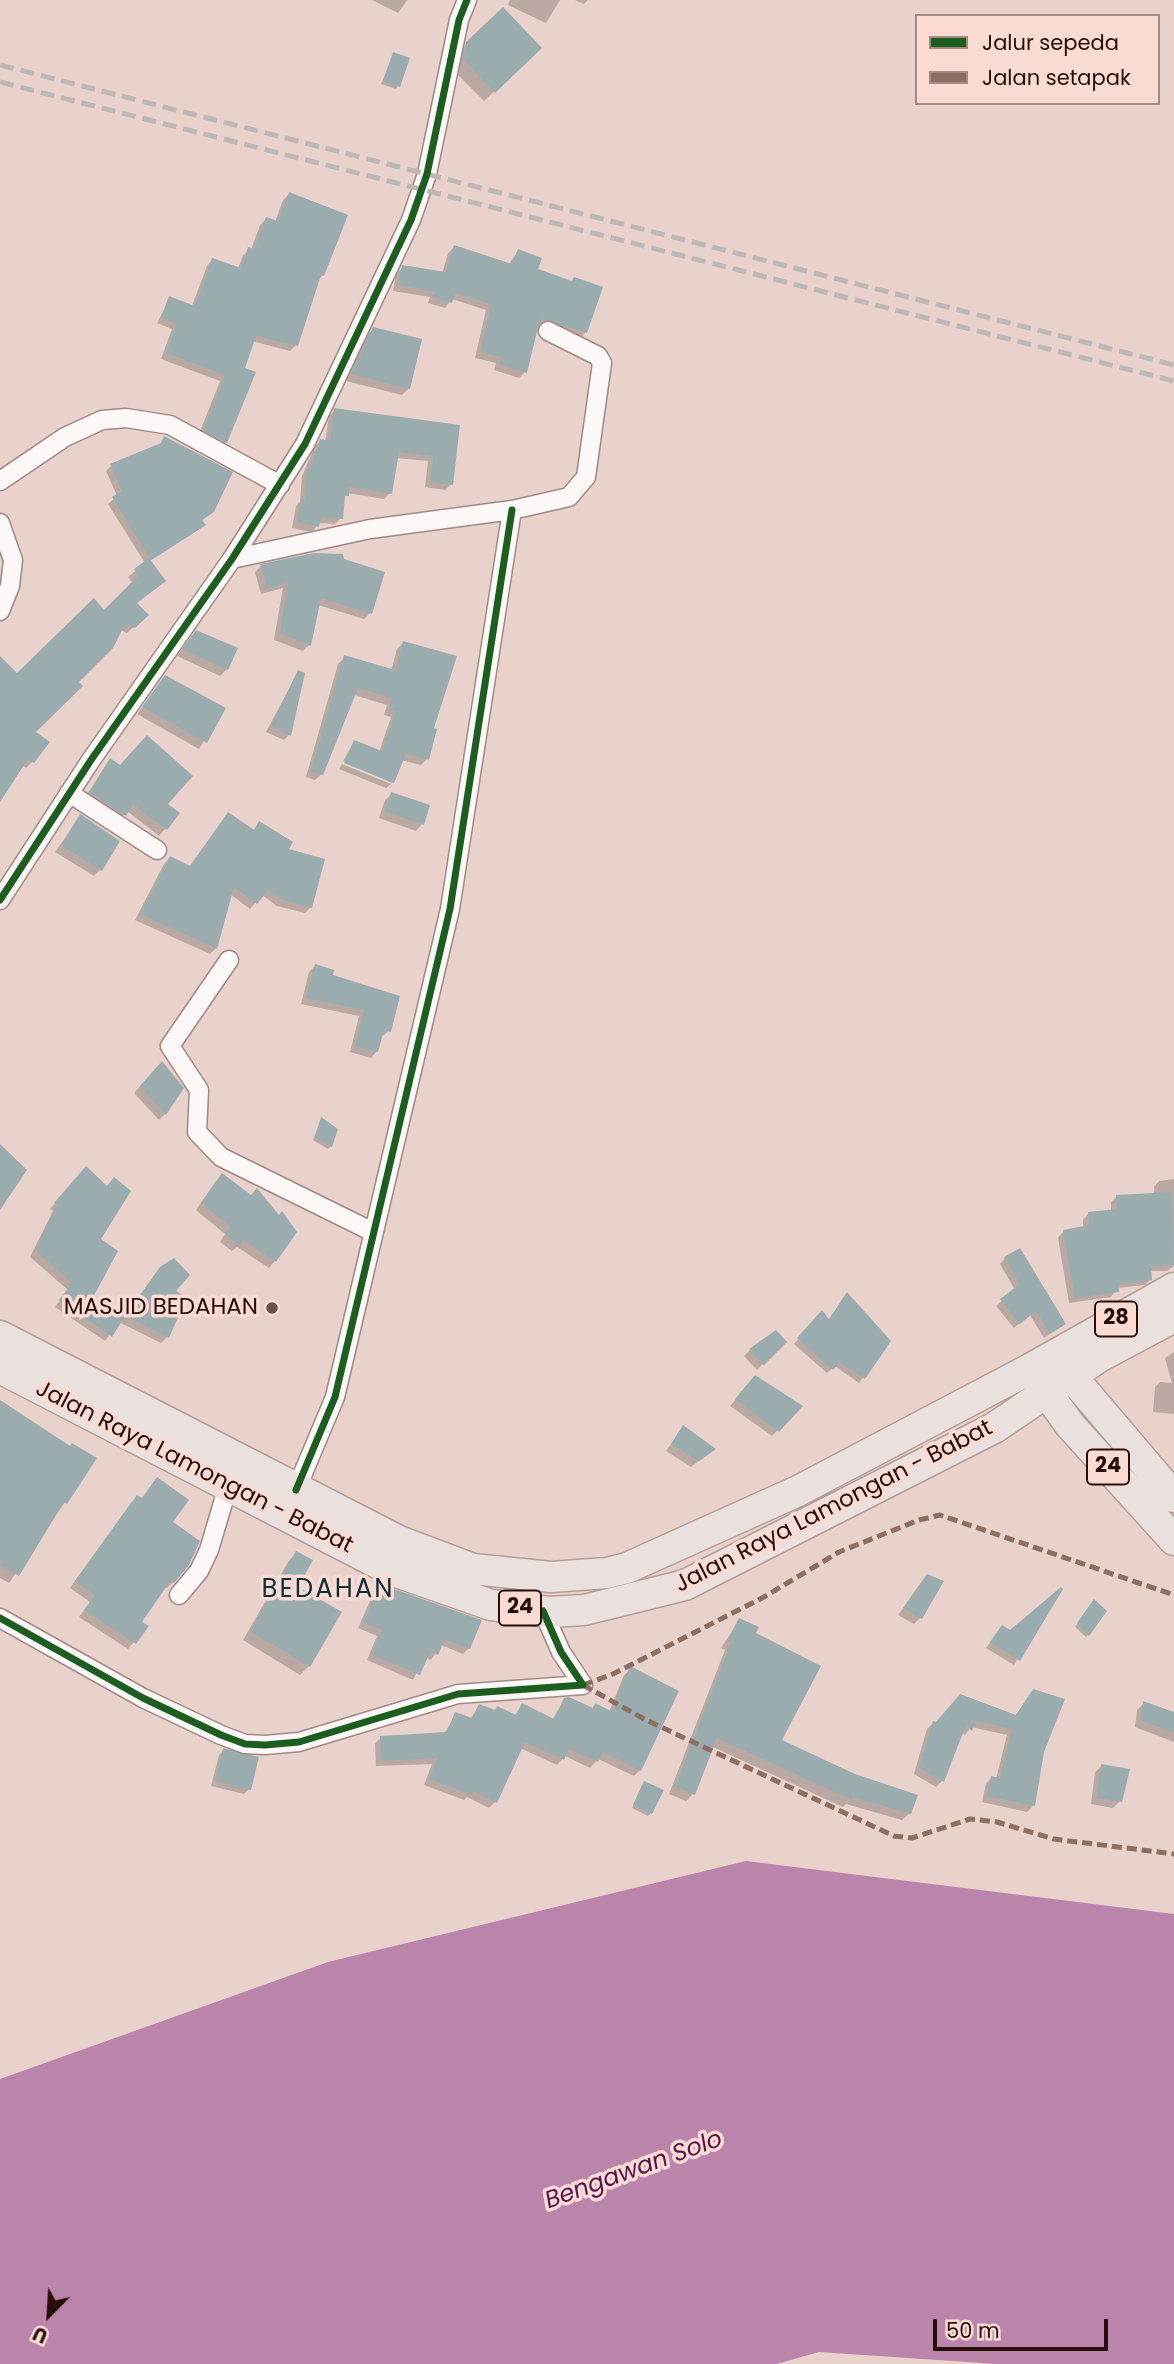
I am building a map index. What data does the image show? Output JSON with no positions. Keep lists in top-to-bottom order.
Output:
{
  "streets": {
    "highway": ["28", "24", "Jalan Raya Lamongan - Babat"]
  },
  "crossings": [
    ["28", "24"],
    ["28", "Jalan Raya Lamongan - Babat"],
    ["24", "Jalan Raya Lamongan - Babat"]
  ],
  "districts": ["BEDAHAN"],
  "water": ["Bengawan Solo"],
  "places": ["MASJID BEDAHAN"],
  "legend": ["Jalur sepeda", "Jalan setapak"],
  "scale_bar": "50 m",
  "north": "bottom left"
}
